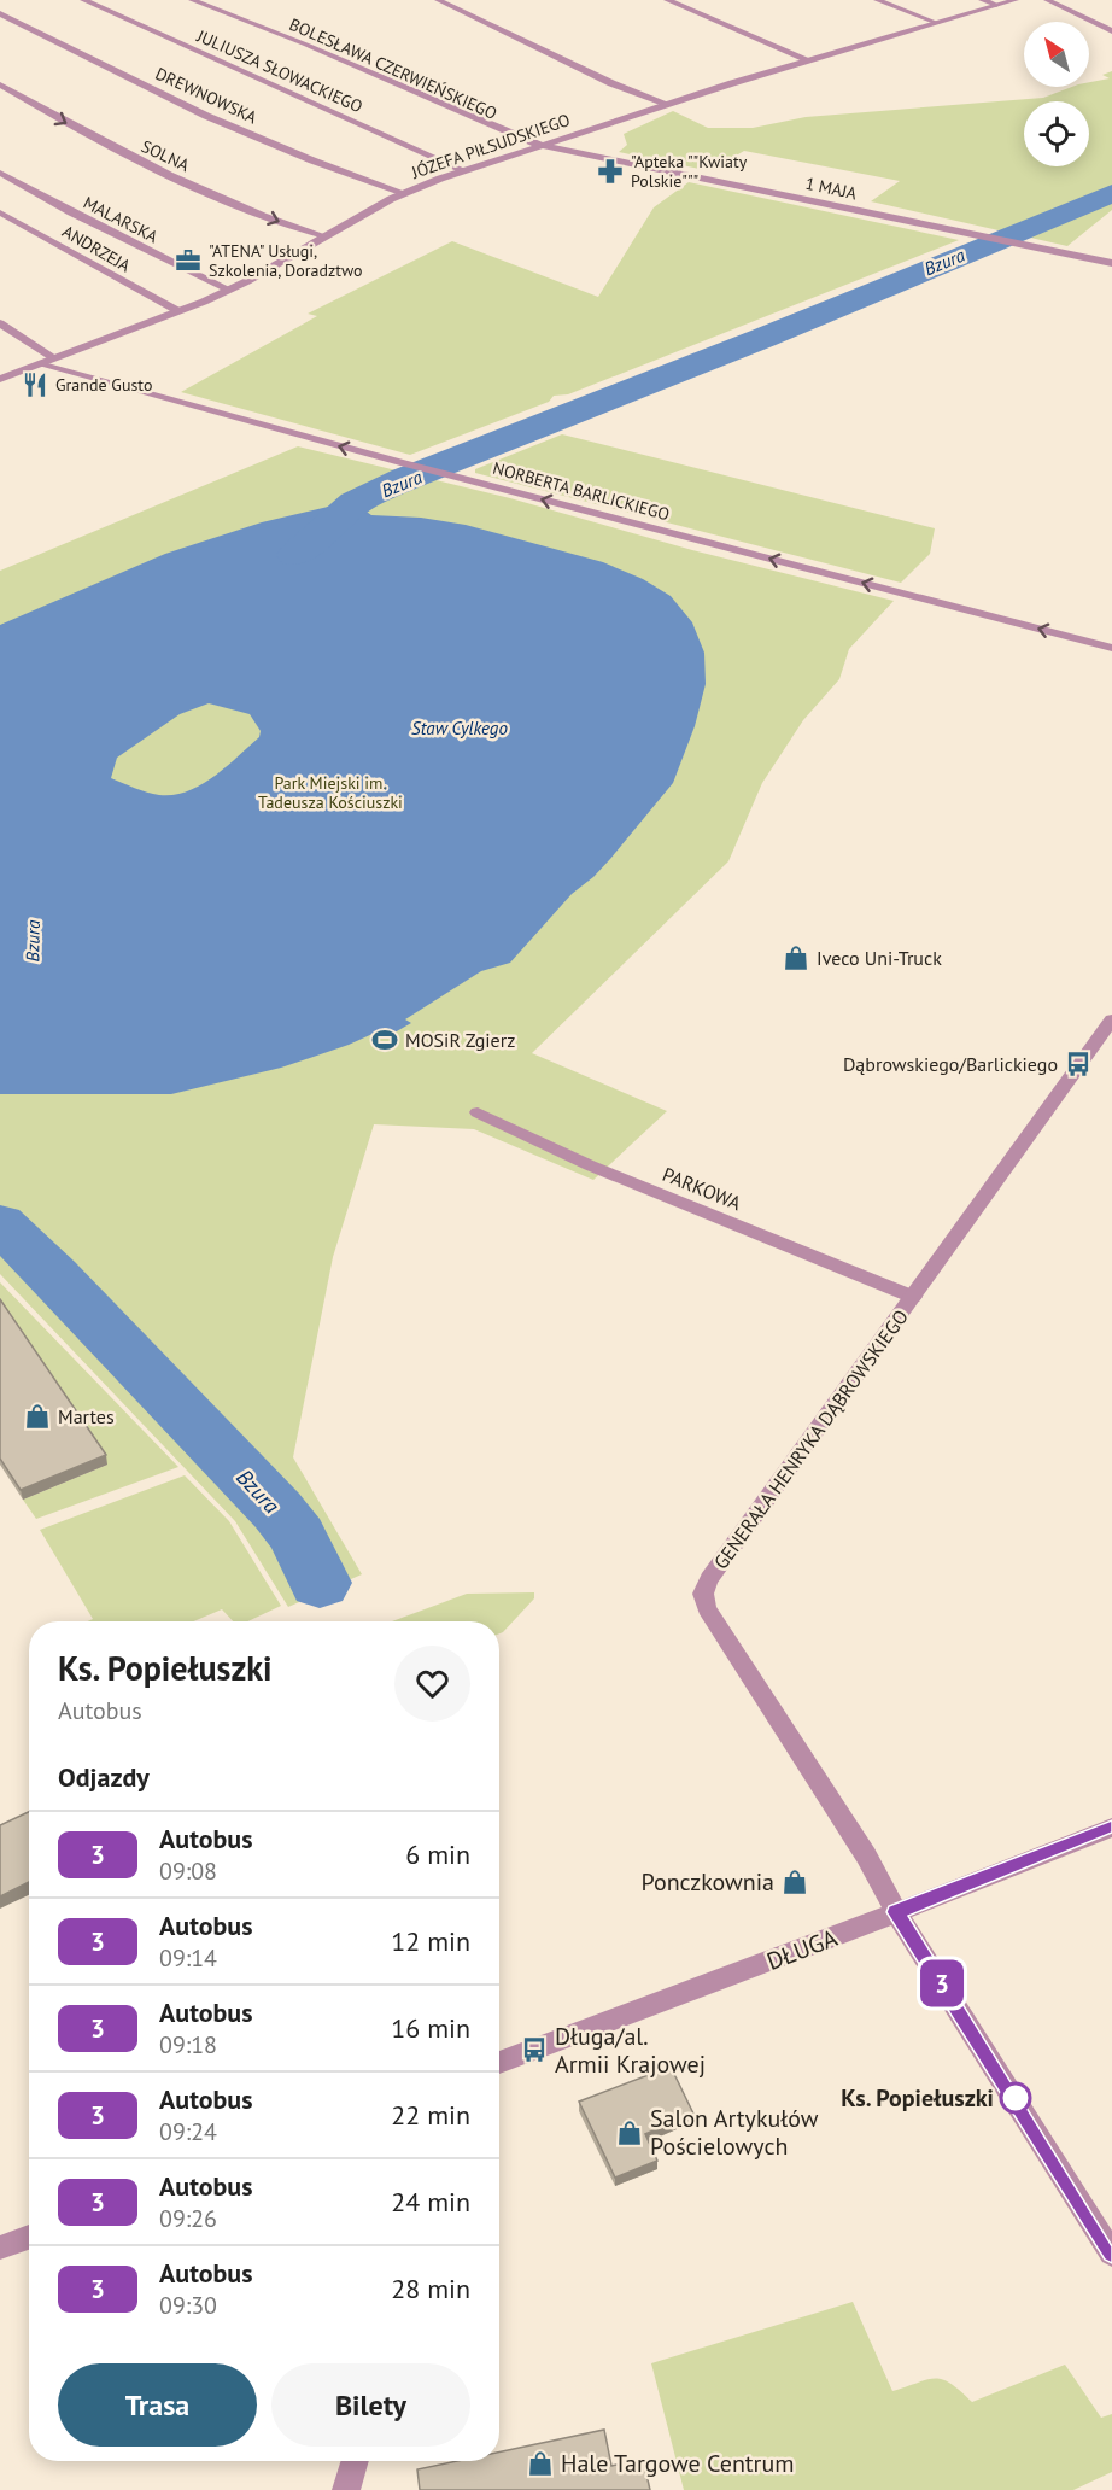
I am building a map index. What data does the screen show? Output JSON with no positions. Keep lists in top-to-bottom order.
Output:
{
  "streets": {
    "street": [
      "BOLESŁAWA CZERWIEŃSKIEGO",
      "JULIUSZA SŁOWACKIEGO",
      "DREWNOWSKA",
      "JÓZEFA PIŁSUDSKIEGO",
      "SOLNA",
      "1 MAJA",
      "MALARSKA",
      "ANDRZEJA",
      "NORBERTA BARLICKIEGO",
      "PARKOWA",
      "GENERAŁA HENRYKA DĄBROWSKIEGO",
      "DŁUGA"
    ]
  },
  "crossings": [
    ["BOLESŁAWA CZERWIEŃSKIEGO", "JÓZEFA PIŁSUDSKIEGO"],
    ["BOLESŁAWA CZERWIEŃSKIEGO", "1 MAJA"],
    ["JULIUSZA SŁOWACKIEGO", "JÓZEFA PIŁSUDSKIEGO"],
    ["DREWNOWSKA", "JÓZEFA PIŁSUDSKIEGO"],
    ["JÓZEFA PIŁSUDSKIEGO", "SOLNA"],
    ["JÓZEFA PIŁSUDSKIEGO", "1 MAJA"],
    ["JÓZEFA PIŁSUDSKIEGO", "MALARSKA"],
    ["JÓZEFA PIŁSUDSKIEGO", "ANDRZEJA"],
    ["JÓZEFA PIŁSUDSKIEGO", "NORBERTA BARLICKIEGO"],
    ["PARKOWA", "GENERAŁA HENRYKA DĄBROWSKIEGO"],
    ["GENERAŁA HENRYKA DĄBROWSKIEGO", "DŁUGA"]
  ],
  "one_way": ["SOLNA", "NORBERTA BARLICKIEGO"],
  "water": ["Bzura", "Staw Cylkego"],
  "parks": ["Park Miejski im. Tadeusza Kościuszki"],
  "places": {
    "pharmacy": ["\"Apteka \"\"Kwiaty Polskie\"\"\""],
    "office": ["\"ATENA\" Usługi, Szkolenia, Doradztwo"],
    "restaurant": ["Grande Gusto"],
    "shop": [
      "Iveco Uni-Truck",
      "Martes",
      "Ponczkownia",
      "Salon Artykułów Pościelowych",
      "Hale Targowe Centrum"
    ],
    "sports": ["MOSiR Zgierz"],
    "bus stop": ["Dąbrowskiego/Barlickiego", "Długa/al. Armii Krajowej"],
    "other": ["Ks. Popiełuszki"]
  },
  "lines": ["bus line 3"],
  "north": "top left",
  "page": {
    "on_map": "3",
    "heading": [
      ["Ks. Popiełuszki", "Autobus"],
      "Odjazdy"
    ],
    "list": [
      {
        "mark": "3",
        "name": "Autobus",
        "note": "09:08",
        "value": "6 min"
      },
      {
        "mark": "3",
        "name": "Autobus",
        "note": "09:14",
        "value": "12 min"
      },
      {
        "mark": "3",
        "name": "Autobus",
        "note": "09:18",
        "value": "16 min"
      },
      {
        "mark": "3",
        "name": "Autobus",
        "note": "09:24",
        "value": "22 min"
      },
      {
        "mark": "3",
        "name": "Autobus",
        "note": "09:26",
        "value": "24 min"
      },
      {
        "mark": "3",
        "name": "Autobus",
        "note": "09:30",
        "value": "28 min"
      }
    ],
    "buttons": ["Trasa", "Bilety"]
  }
}
